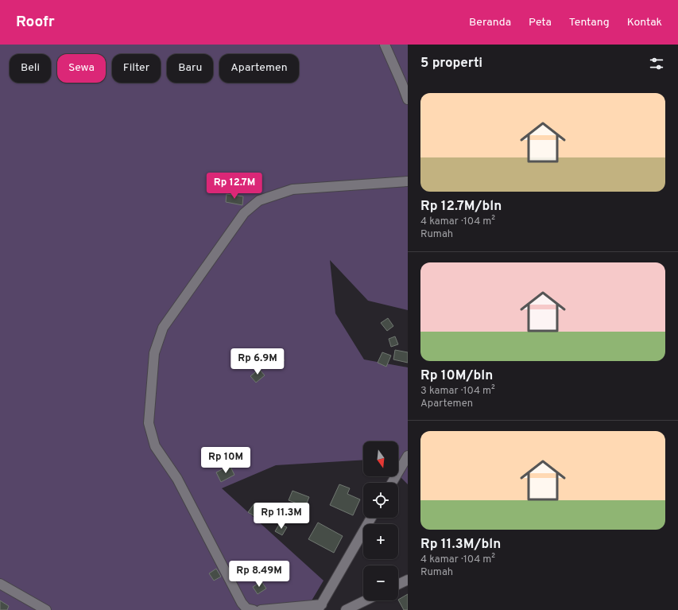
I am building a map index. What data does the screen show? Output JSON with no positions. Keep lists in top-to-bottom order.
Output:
{
  "north": "bottom",
  "page": {
    "header": "Roofr",
    "nav": [
      "Beranda",
      "Peta",
      "Tentang",
      "Kontak"
    ],
    "heading": "5 properti",
    "chip": [
      "Beli",
      "Sewa",
      "Filter",
      "Baru",
      "Apartemen"
    ],
    "list": [
      {
        "name": "Rp 12.7M/bln",
        "note": "4 kamar · 104 m² · Rumah"
      },
      {
        "name": "Rp 10M/bln",
        "note": "3 kamar · 104 m² · Apartemen"
      },
      {
        "name": "Rp 11.3M/bln",
        "note": "4 kamar · 104 m² · Rumah"
      }
    ],
    "price": [
      "Rp 12.7M",
      "Rp 6.9M",
      "Rp 10M",
      "Rp 11.3M",
      "Rp 8.49M"
    ],
    "map_buttons": ["+", "−"]
  }
}
